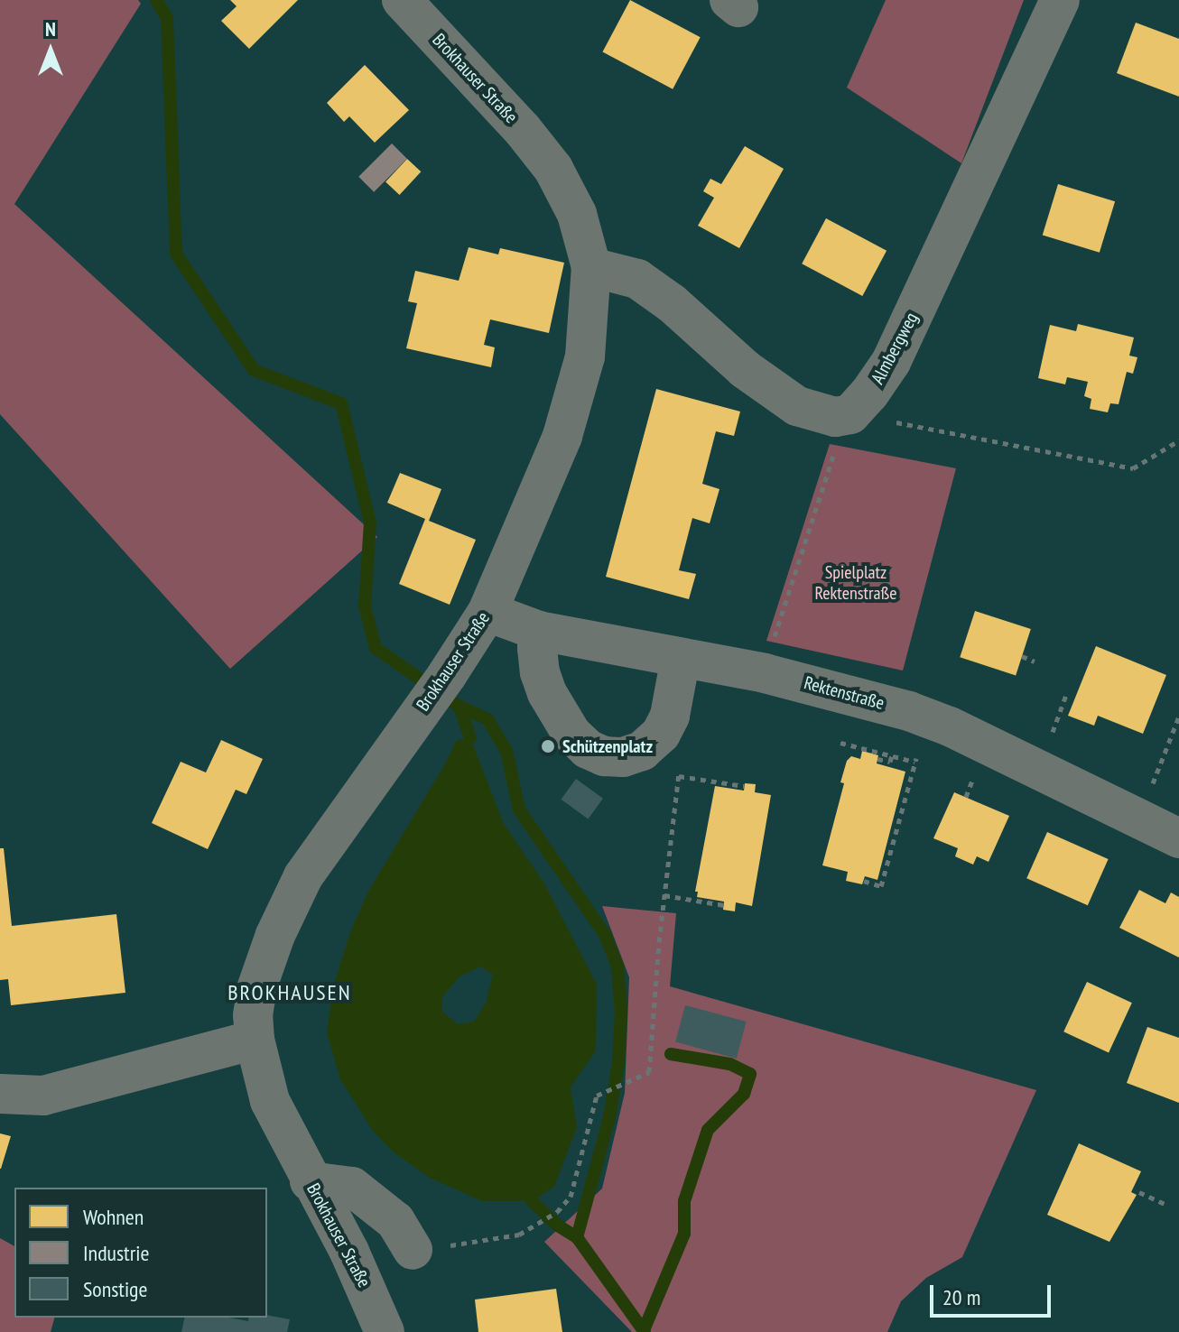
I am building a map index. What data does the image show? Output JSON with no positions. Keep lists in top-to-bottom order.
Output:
{
  "streets": {
    "street": ["Brokhauser Straße", "Almbergweg", "Rektenstraße"]
  },
  "crossings": [
    ["Brokhauser Straße", "Rektenstraße"]
  ],
  "districts": ["BROKHAUSEN"],
  "parks": ["Spielplatz Rektenstraße"],
  "places": ["Schützenplatz"],
  "legend": ["Wohnen", "Industrie", "Sonstige"],
  "scale_bar": "20 m",
  "north": "top"
}
